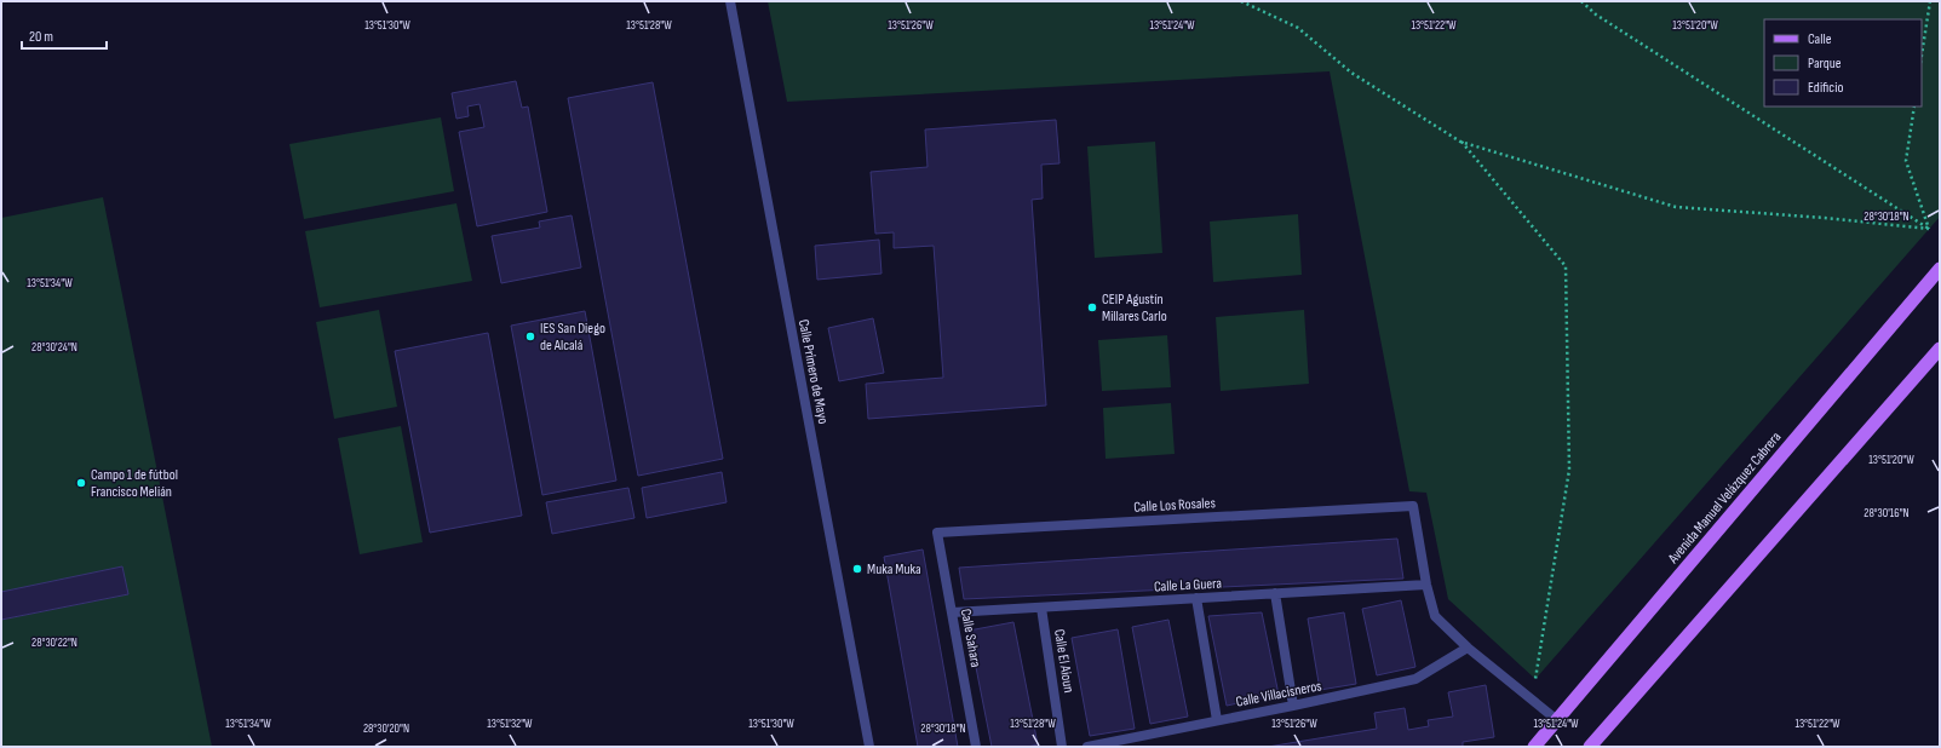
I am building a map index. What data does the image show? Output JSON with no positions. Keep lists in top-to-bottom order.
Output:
{
  "streets": {
    "main road": ["Avenida Manuel Velázquez Cabrera"],
    "street": [
      "Calle Primero de Mayo",
      "Calle Los Rosales",
      "Calle La Guera",
      "Calle Sahara",
      "Calle El Aioun",
      "Calle Villacisneros"
    ]
  },
  "crossings": [
    ["Calle Los Rosales", "Calle La Guera"],
    ["Calle Los Rosales", "Calle Sahara"],
    ["Calle La Guera", "Calle Sahara"],
    ["Calle La Guera", "Calle El Aioun"]
  ],
  "places": [
    "CEIP Agustín Millares Carlo",
    "IES San Diego de Alcalá",
    "Campo 1 de fútbol Francisco Melián",
    "Muka Muka"
  ],
  "legend": ["Calle", "Parque", "Edificio"],
  "scale_bar": "20 m",
  "coordinates": [
    "13°51'30\"W",
    "13°51'28\"W",
    "13°51'26\"W",
    "13°51'24\"W",
    "13°51'22\"W",
    "13°51'20\"W",
    "28°30'18\"N",
    "13°51'34\"W",
    "28°30'24\"N",
    "28°30'16\"N",
    "28°30'22\"N",
    "13°51'32\"W",
    "28°30'20\"N"
  ]
}
